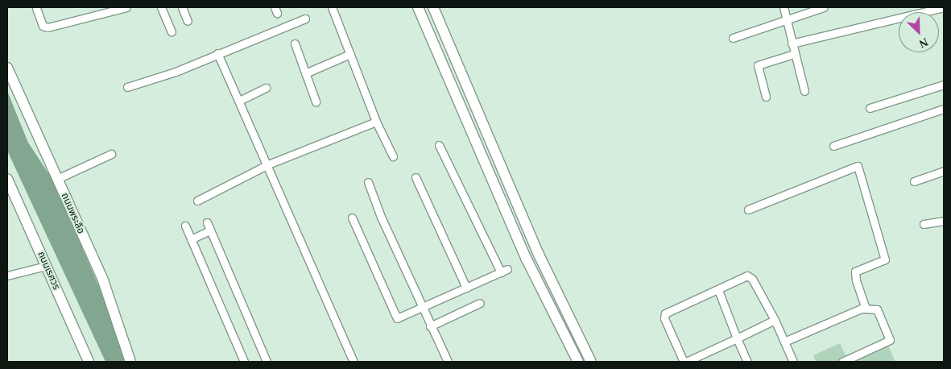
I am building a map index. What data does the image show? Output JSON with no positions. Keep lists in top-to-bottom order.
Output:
{
  "streets": {
    "street": ["ถนนพระลือ", "ถนนเรศวร"]
  },
  "north": "bottom right"
}
